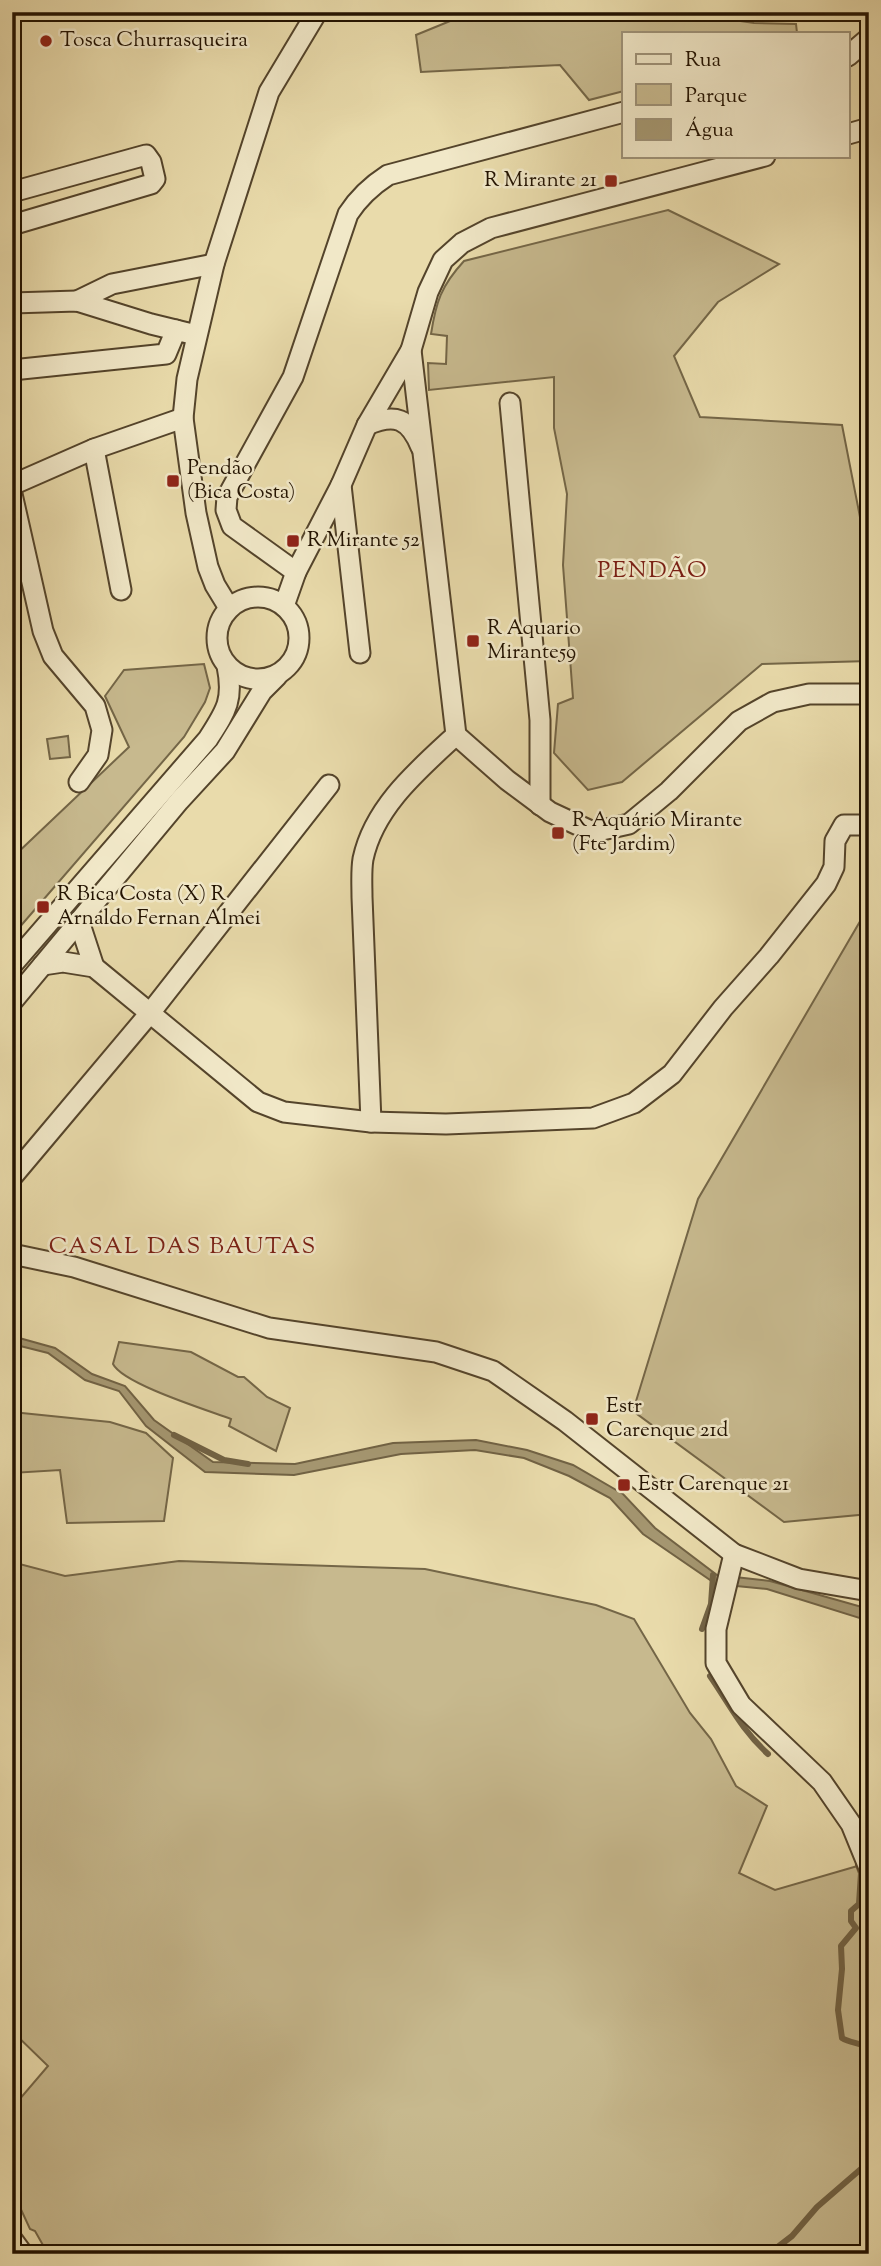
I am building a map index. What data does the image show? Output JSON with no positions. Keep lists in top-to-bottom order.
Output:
{
  "districts": ["PENDÃO", "CASAL DAS BAUTAS"],
  "places": {
    "other": ["Tosca Churrasqueira"],
    "transit": [
      "R Mirante 21",
      "Pendão (Bica Costa)",
      "R Mirante 52",
      "R Aquario Mirante59",
      "R Aquário Mirante (Fte Jardim)",
      "R Bica Costa (X) R Arnaldo Fernan Almei",
      "Estr Carenque 21d",
      "Estr Carenque 21"
    ]
  },
  "legend": ["Rua", "Parque", "Água"]
}
